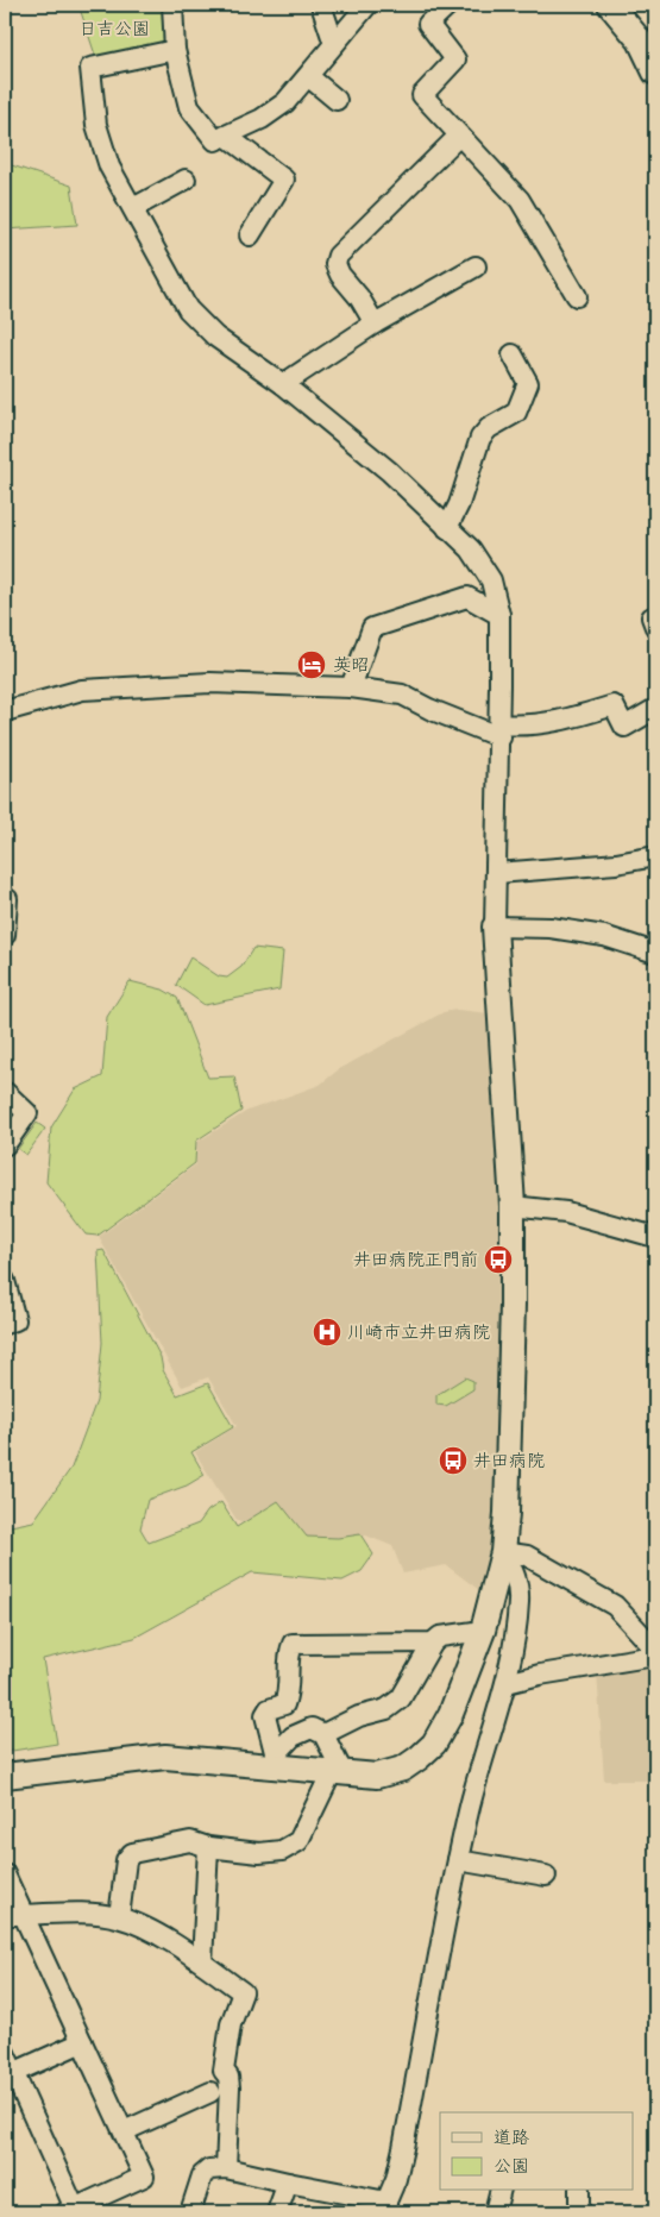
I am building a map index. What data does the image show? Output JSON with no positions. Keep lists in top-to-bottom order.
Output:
{
  "parks": ["日吉公園"],
  "places": {
    "hotel": ["英昭"],
    "bus stop": ["井田病院正門前", "井田病院"],
    "hospital": ["川崎市立井田病院"]
  },
  "legend": ["道路", "公園"]
}
